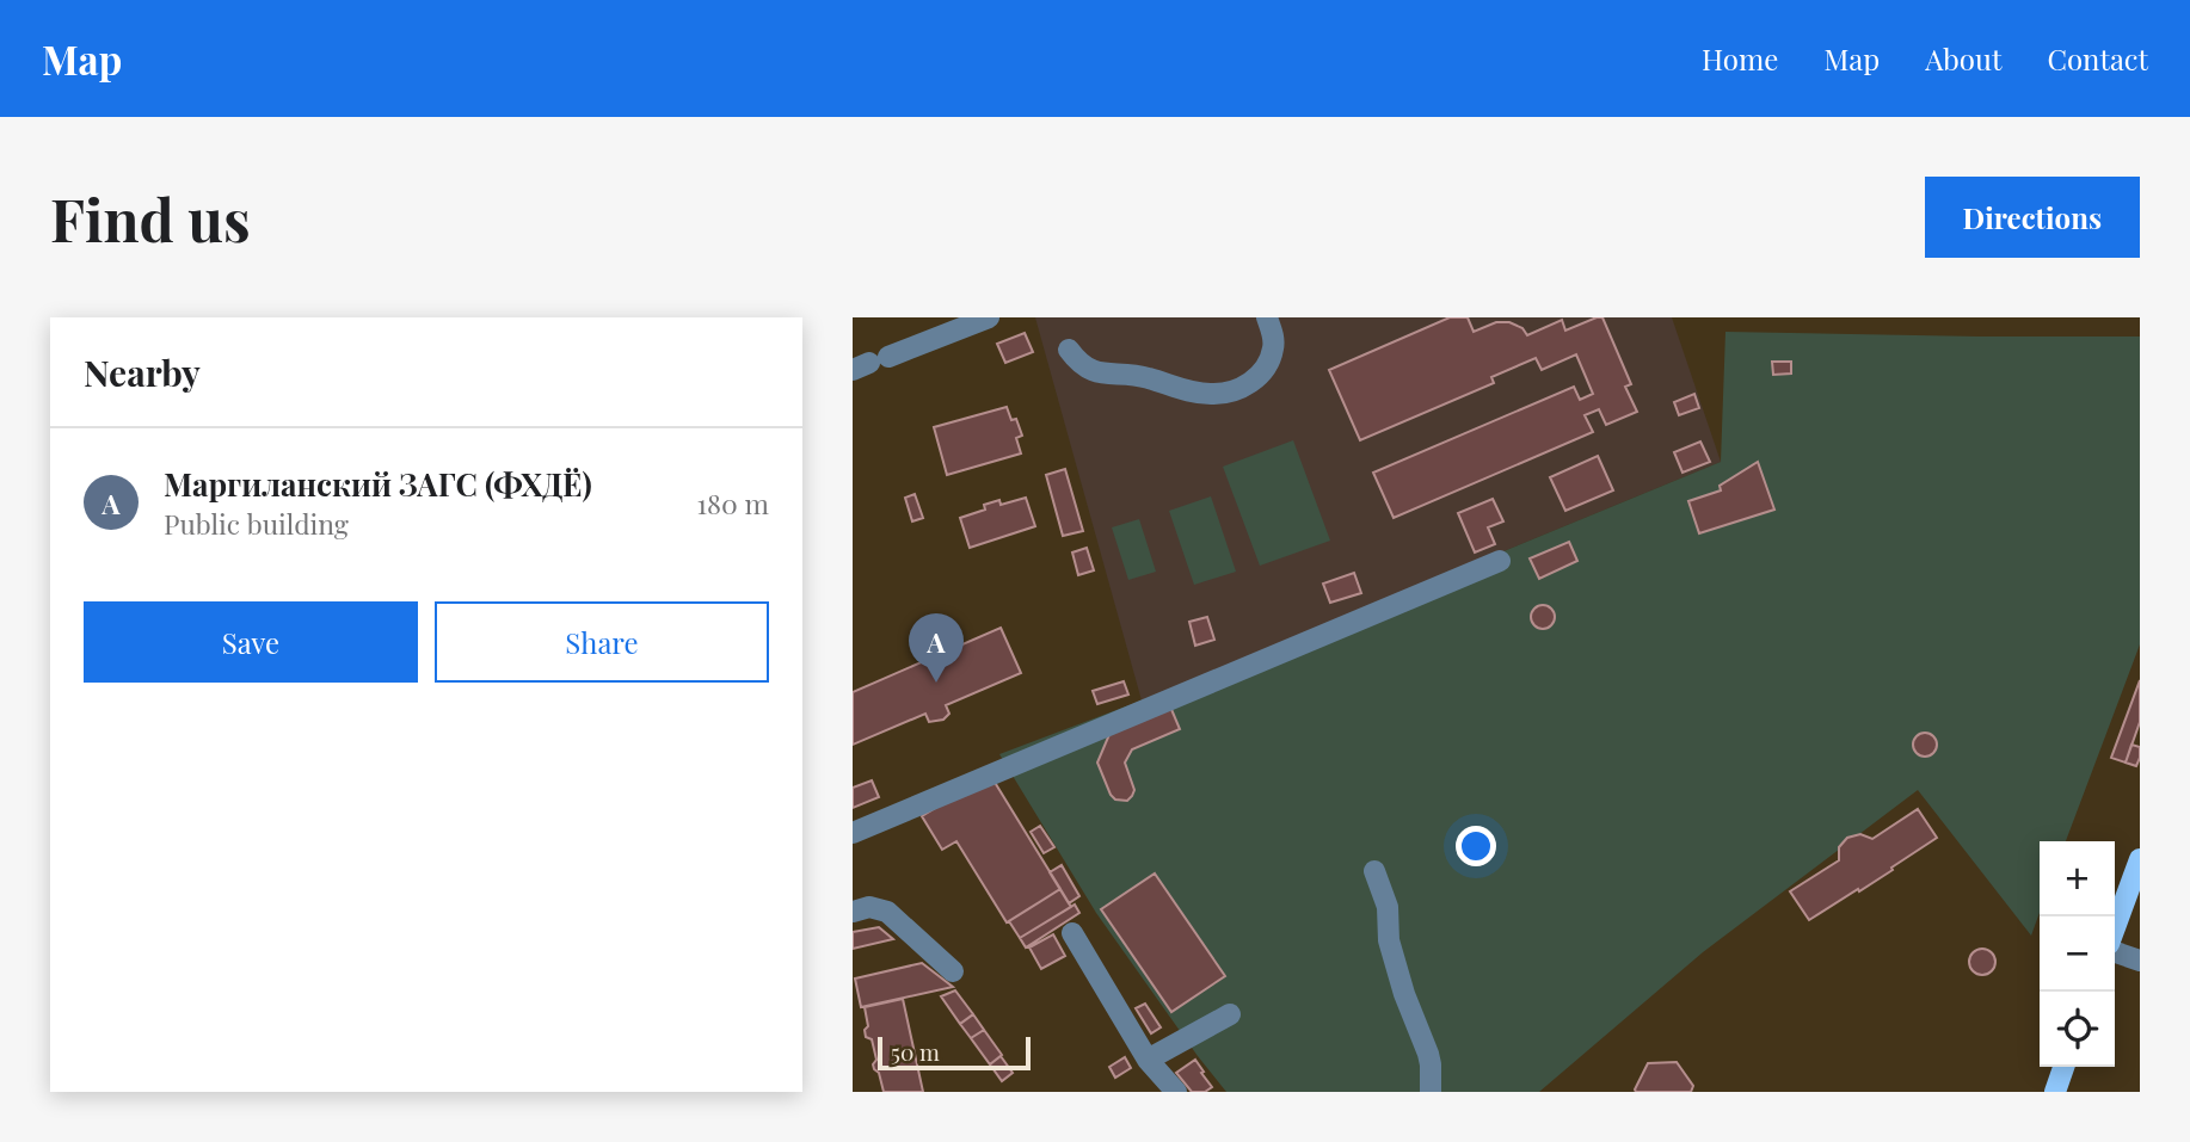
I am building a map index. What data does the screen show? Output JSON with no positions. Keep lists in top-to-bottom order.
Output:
{
  "scale_bar": "50 m",
  "page": {
    "header": "Map",
    "nav": [
      "Home",
      "Map",
      "About",
      "Contact"
    ],
    "buttons": [
      "Directions",
      ["Save", "Share"]
    ],
    "title": "Find us",
    "heading": "Nearby",
    "list": [
      {
        "mark": "A",
        "name": "Маргиланский ЗАГС (ФХДЁ)",
        "note": "Public building",
        "value": "180 m"
      }
    ],
    "pins": "A",
    "map_buttons": ["+", "−"],
    "scale": "50 m"
  }
}
